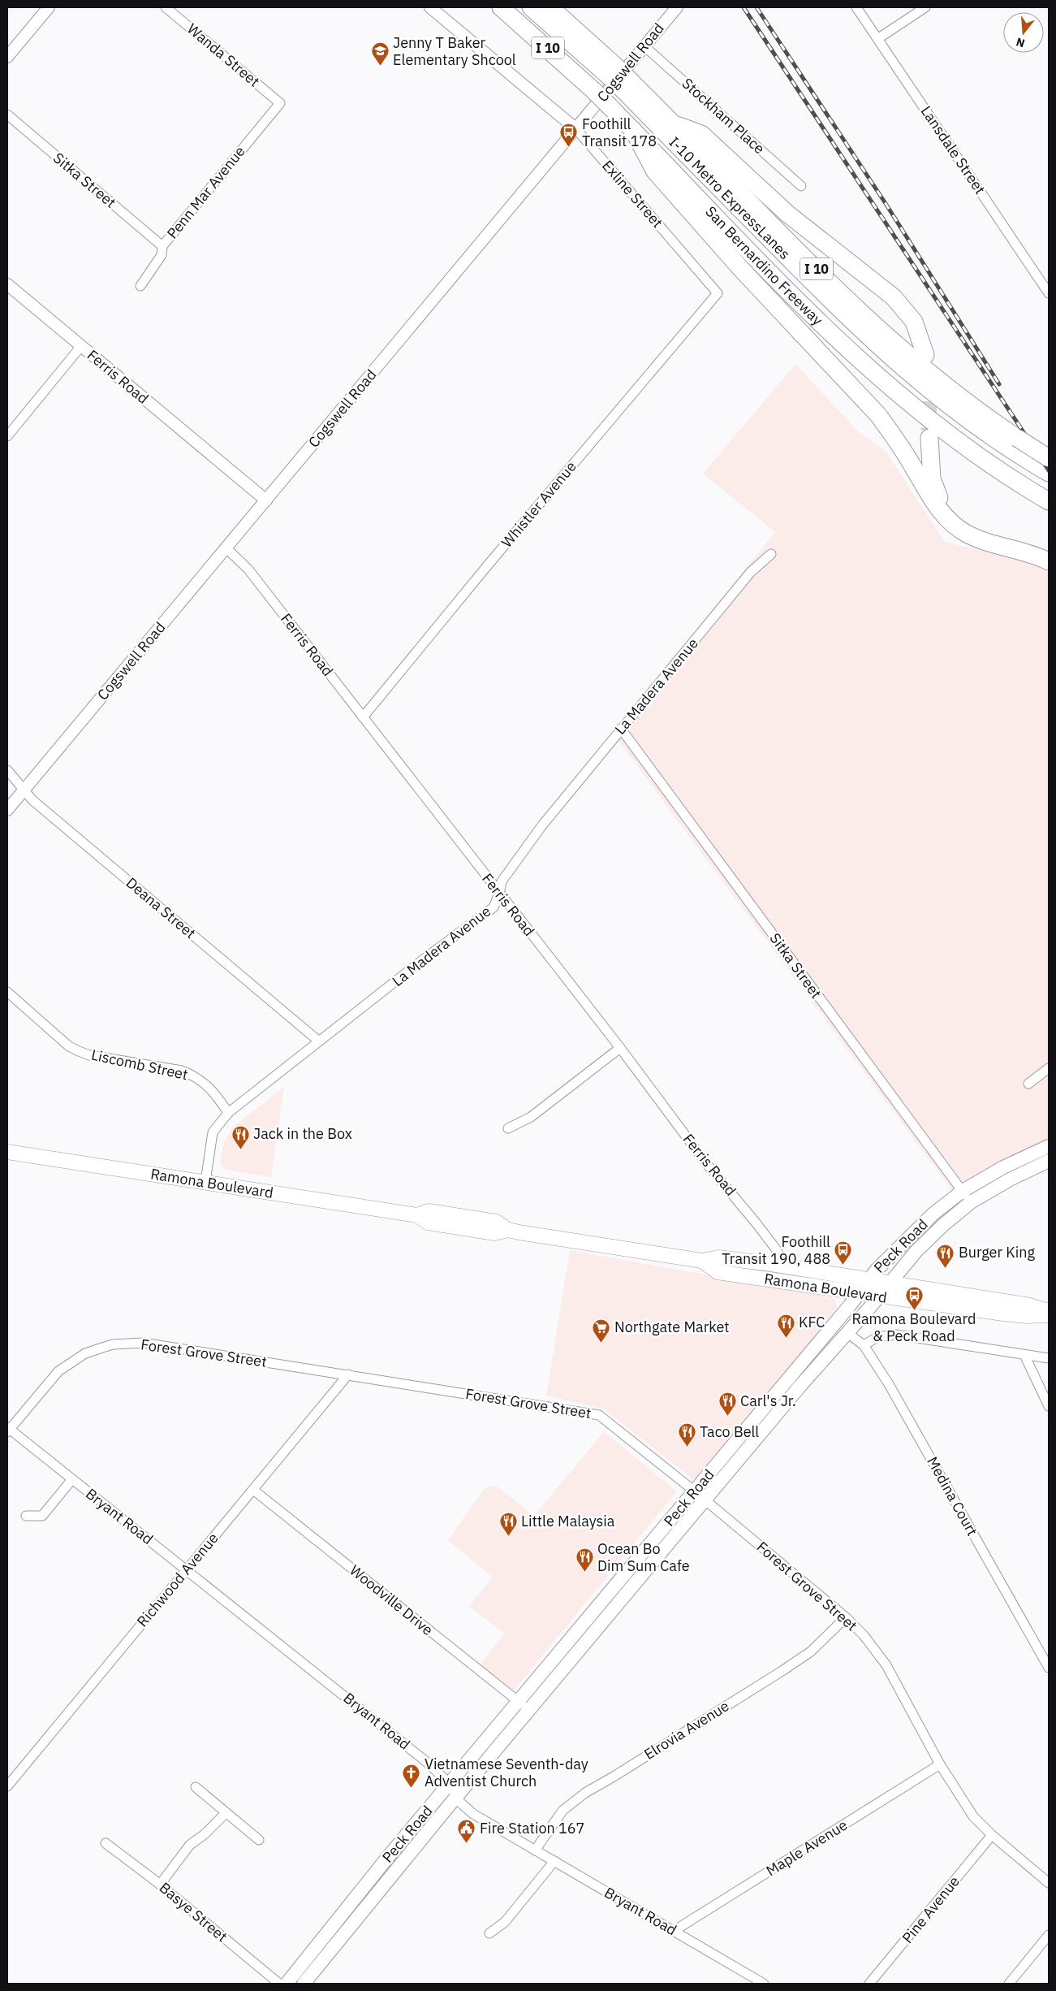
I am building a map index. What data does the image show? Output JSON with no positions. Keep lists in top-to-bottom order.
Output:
{
  "streets": {
    "highway": ["I 10", "I-10 Metro ExpressLanes", "San Bernardino Freeway"],
    "main road": ["Ramona Boulevard", "Peck Road"],
    "street": [
      "Wanda Street",
      "Cogswell Road",
      "Stockham Place",
      "Lansdale Street",
      "Sitka Street",
      "Penn Mar Avenue",
      "Exline Street",
      "Ferris Road",
      "Whistler Avenue",
      "La Madera Avenue",
      "Deana Street",
      "Liscomb Street",
      "Forest Grove Street",
      "Medina Court",
      "Bryant Road",
      "Richwood Avenue",
      "Woodville Drive",
      "Elrovia Avenue",
      "Maple Avenue",
      "Pine Avenue",
      "Basye Street"
    ]
  },
  "crossings": [
    ["I 10", "I-10 Metro ExpressLanes"],
    ["Wanda Street", "Penn Mar Avenue"],
    ["Cogswell Road", "Stockham Place"],
    ["Cogswell Road", "Exline Street"],
    ["Cogswell Road", "Ferris Road"],
    ["Cogswell Road", "Deana Street"],
    ["Sitka Street", "Penn Mar Avenue"],
    ["Sitka Street", "La Madera Avenue"],
    ["Sitka Street", "Peck Road"],
    ["Exline Street", "Whistler Avenue"],
    ["Ferris Road", "Whistler Avenue"],
    ["Ferris Road", "La Madera Avenue"],
    ["Ferris Road", "Ramona Boulevard"],
    ["La Madera Avenue", "Deana Street"],
    ["La Madera Avenue", "Liscomb Street"],
    ["La Madera Avenue", "Ramona Boulevard"],
    ["Ramona Boulevard", "Peck Road"],
    ["Peck Road", "Forest Grove Street"],
    ["Peck Road", "Medina Court"],
    ["Peck Road", "Bryant Road"],
    ["Peck Road", "Woodville Drive"],
    ["Forest Grove Street", "Bryant Road"],
    ["Forest Grove Street", "Richwood Avenue"],
    ["Forest Grove Street", "Elrovia Avenue"],
    ["Forest Grove Street", "Maple Avenue"],
    ["Forest Grove Street", "Pine Avenue"],
    ["Bryant Road", "Richwood Avenue"],
    ["Bryant Road", "Elrovia Avenue"],
    ["Bryant Road", "Maple Avenue"],
    ["Richwood Avenue", "Woodville Drive"]
  ],
  "places": {
    "school or university": ["Jenny T Baker Elementary Shcool"],
    "bus stop": ["Foothill Transit 178", "Foothill Transit 190, 488", "Ramona Boulevard & Peck Road"],
    "restaurant": [
      "Jack in the Box",
      "Burger King",
      "KFC",
      "Carl's Jr.",
      "Taco Bell",
      "Little Malaysia",
      "Ocean Bo Dim Sum Cafe"
    ],
    "supermarket": ["Northgate Market"],
    "church": ["Vietnamese Seventh-day Adventist Church"],
    "public building": ["Fire Station 167"]
  },
  "north": "bottom"
}
